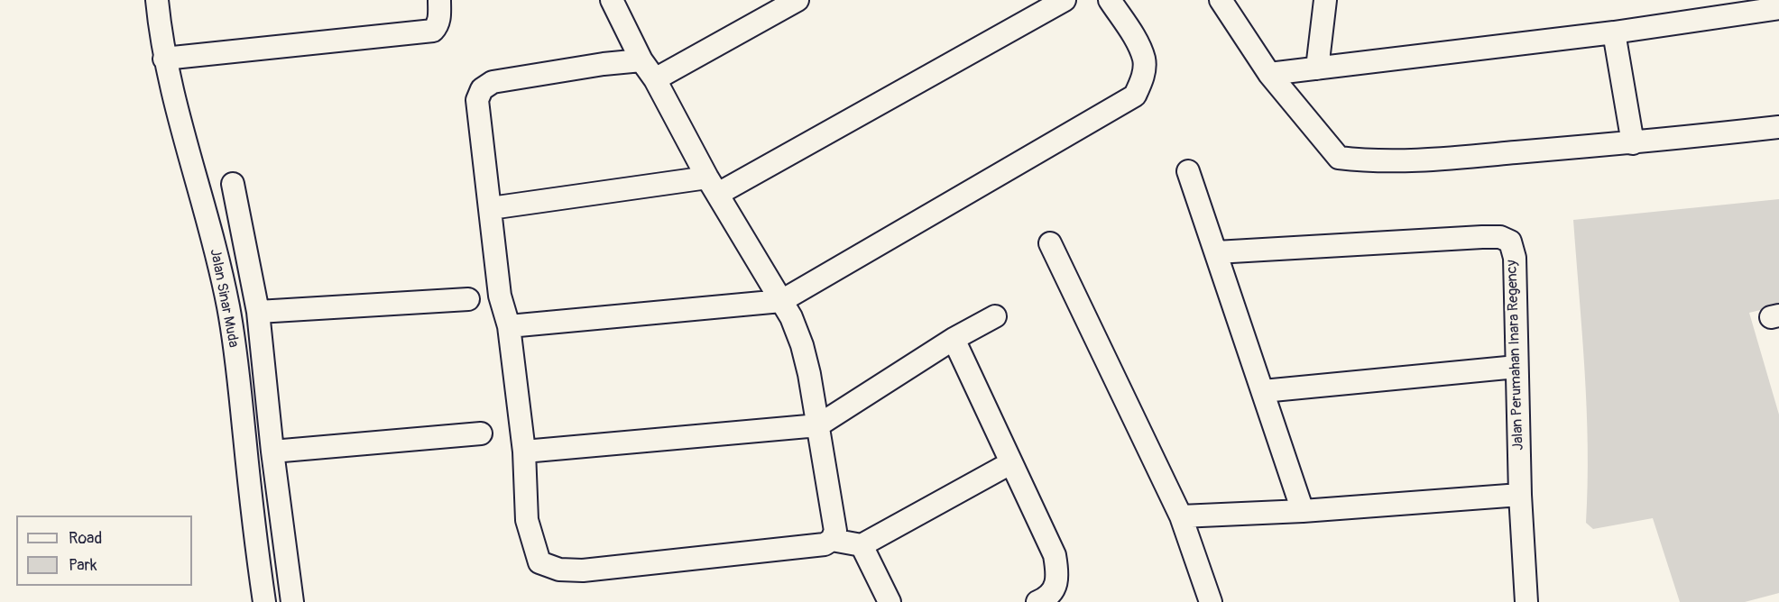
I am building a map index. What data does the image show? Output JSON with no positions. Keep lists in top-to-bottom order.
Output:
{
  "streets": {
    "street": ["Jalan Sinar Muda", "Jalan Perumahan Inara Regency"]
  },
  "legend": ["Road", "Park"]
}
